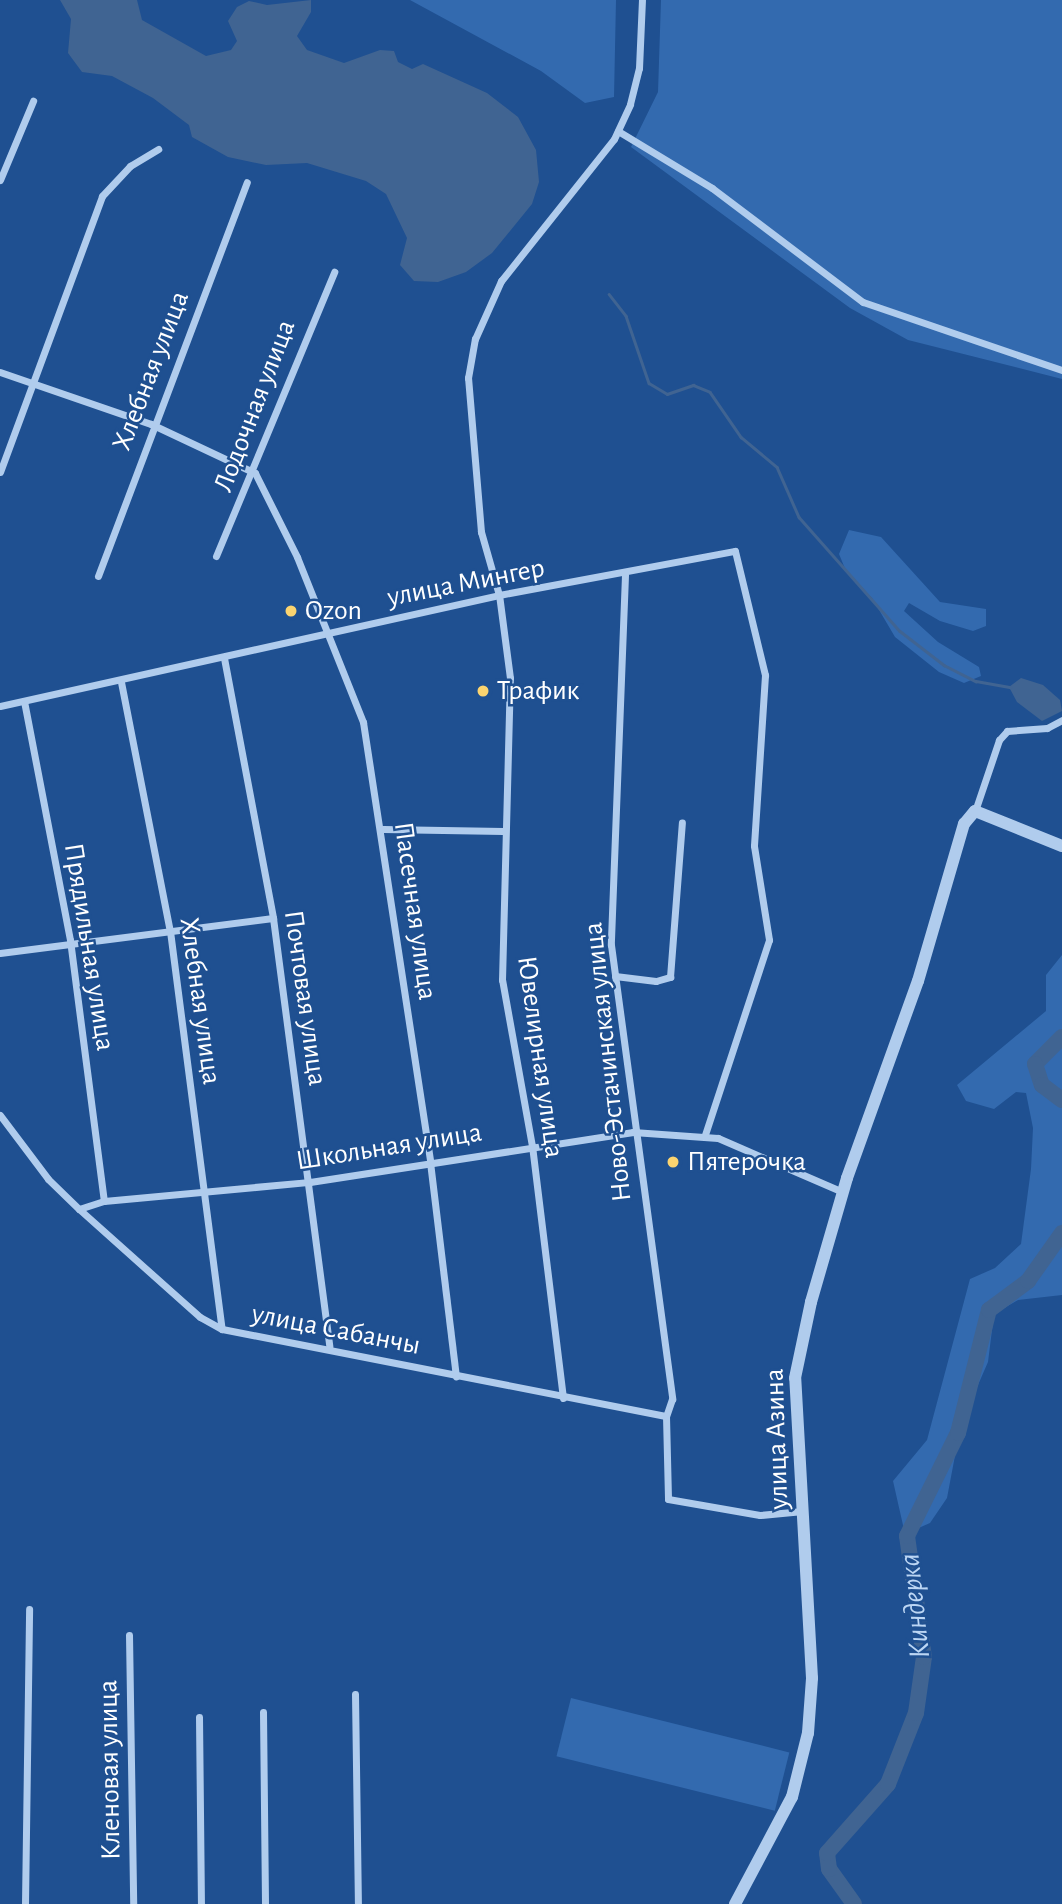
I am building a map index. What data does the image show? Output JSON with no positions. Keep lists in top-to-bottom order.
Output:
{
  "streets": {
    "street": [
      "Хлебная улица",
      "Лодочная улица",
      "улица Мингер",
      "Пасечная улица",
      "Прядильная улица",
      "Почтовая улица",
      "Ювелирная улица",
      "Ново-Эстачинская улица",
      "Школьная улица",
      "улица Сабанчы",
      "улица Азина",
      "Кленовая улица"
    ]
  },
  "crossings": [
    ["Хлебная улица", "улица Мингер"],
    ["Хлебная улица", "Школьная улица"],
    ["Хлебная улица", "улица Сабанчы"],
    ["Лодочная улица", "Пасечная улица"],
    ["улица Мингер", "Пасечная улица"],
    ["улица Мингер", "Прядильная улица"],
    ["улица Мингер", "Почтовая улица"],
    ["улица Мингер", "Ювелирная улица"],
    ["улица Мингер", "Ново-Эстачинская улица"],
    ["улица Мингер", "Школьная улица"],
    ["Пасечная улица", "Школьная улица"],
    ["Пасечная улица", "улица Сабанчы"],
    ["Прядильная улица", "Школьная улица"],
    ["Почтовая улица", "Школьная улица"],
    ["Почтовая улица", "улица Сабанчы"],
    ["Ювелирная улица", "Школьная улица"],
    ["Ювелирная улица", "улица Сабанчы"],
    ["Ново-Эстачинская улица", "Школьная улица"],
    ["Ново-Эстачинская улица", "улица Сабанчы"],
    ["Школьная улица", "улица Сабанчы"]
  ],
  "water": ["Киндерка"],
  "places": ["Ozon", "Трафик", "Пятерочка"]
}
